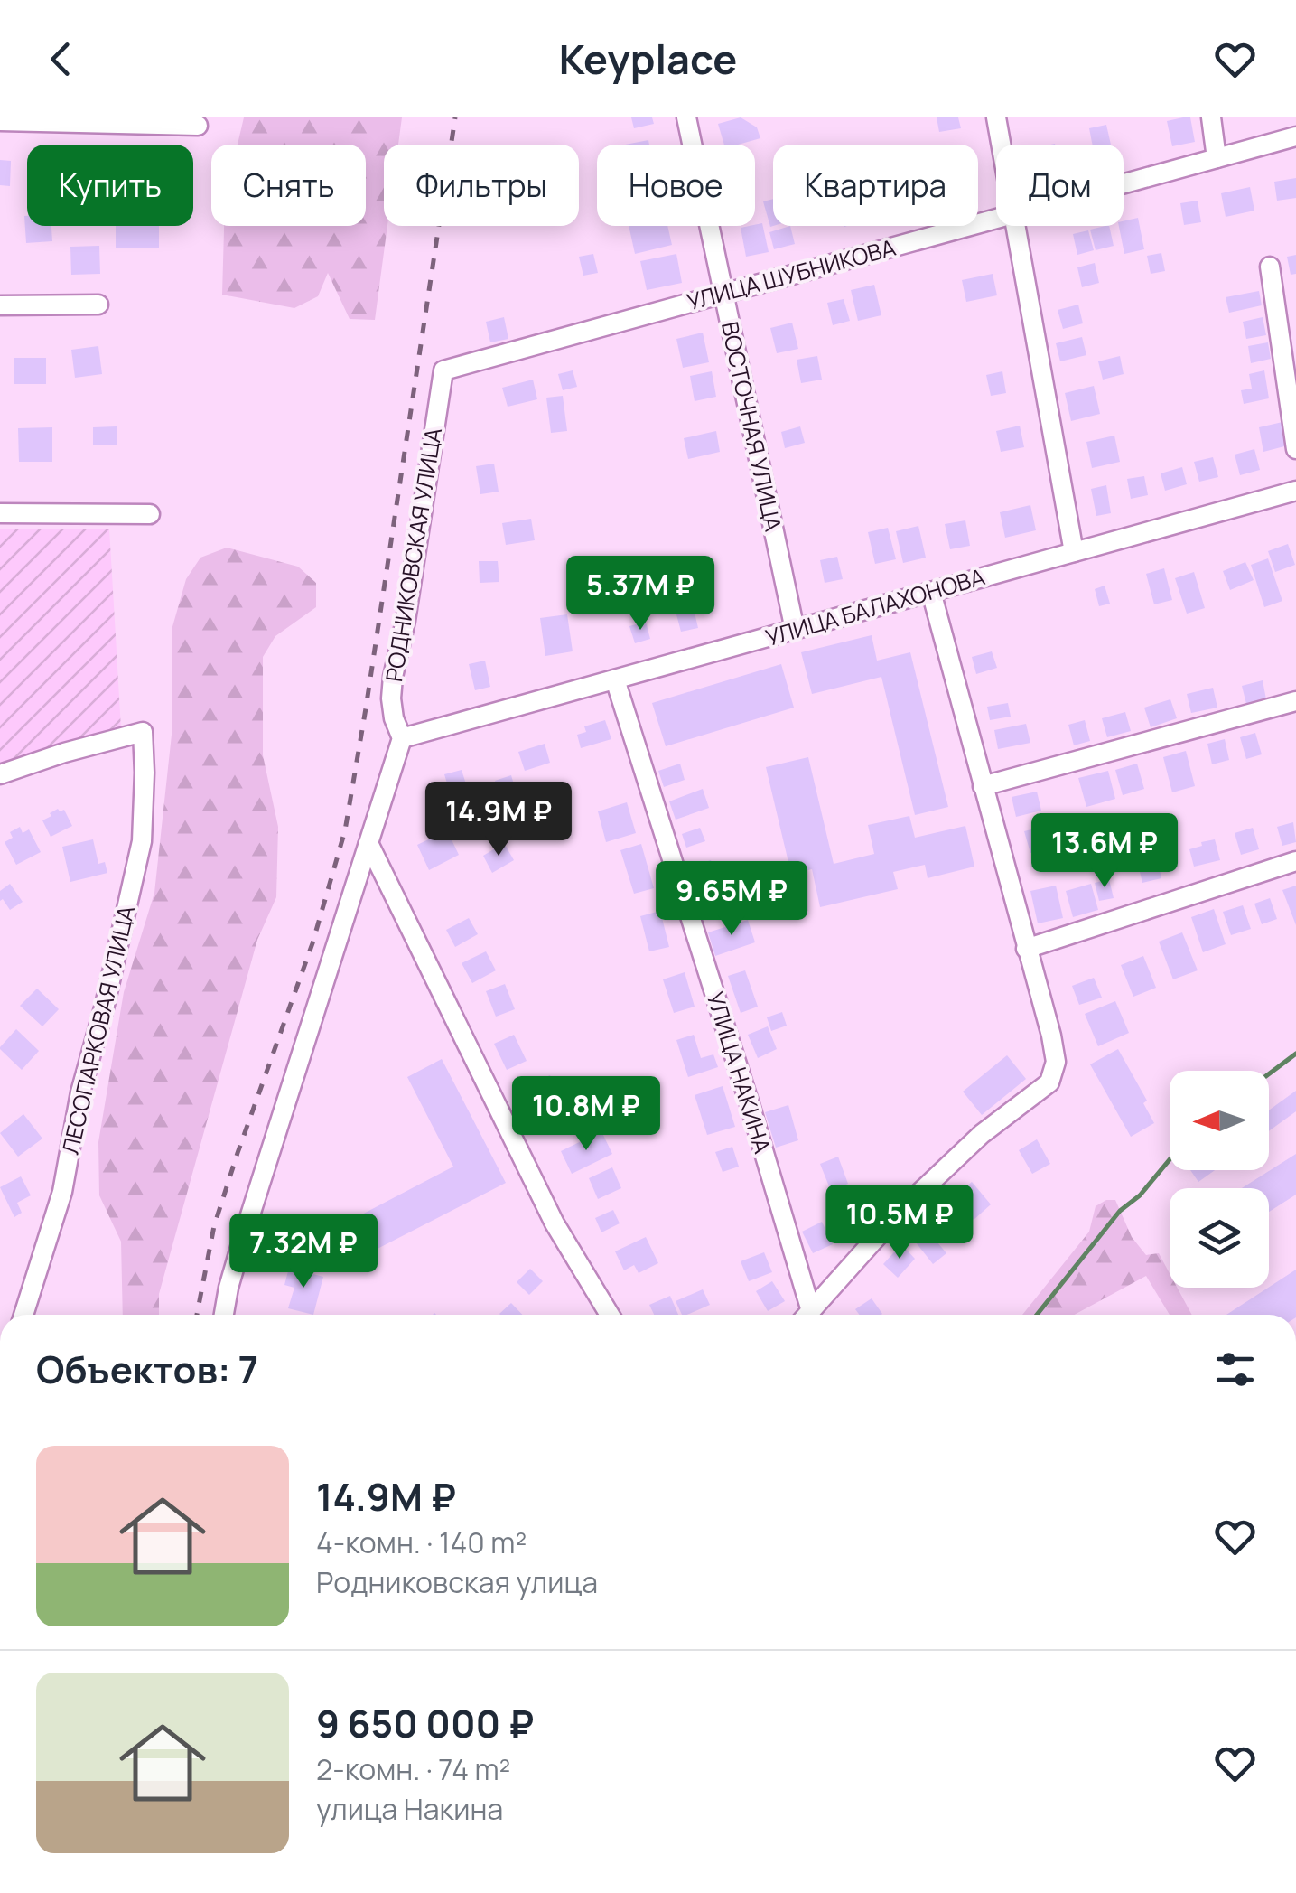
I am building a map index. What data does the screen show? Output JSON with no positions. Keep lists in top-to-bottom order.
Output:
{
  "streets": {
    "street": [
      "УЛИЦА ШУБНИКОВА",
      "ВОСТОЧНАЯ УЛИЦА",
      "РОДНИКОВСКАЯ УЛИЦА",
      "УЛИЦА БАЛАХОНОВА",
      "ЛЕСОПАРКОВАЯ УЛИЦА",
      "УЛИЦА НАКИНА"
    ]
  },
  "crossings": [
    ["УЛИЦА ШУБНИКОВА", "ВОСТОЧНАЯ УЛИЦА"],
    ["УЛИЦА ШУБНИКОВА", "РОДНИКОВСКАЯ УЛИЦА"],
    ["ВОСТОЧНАЯ УЛИЦА", "УЛИЦА БАЛАХОНОВА"],
    ["РОДНИКОВСКАЯ УЛИЦА", "УЛИЦА БАЛАХОНОВА"],
    ["УЛИЦА БАЛАХОНОВА", "УЛИЦА НАКИНА"]
  ],
  "north": "left",
  "page": {
    "header": "Keyplace",
    "chip": [
      "Купить",
      "Снять",
      "Фильтры",
      "Новое",
      "Квартира",
      "Дом"
    ],
    "price": [
      "5.37M ₽",
      "14.9M ₽",
      "13.6M ₽",
      "9.65M ₽",
      "10.8M ₽",
      "10.5M ₽",
      "7.32M ₽"
    ],
    "heading": "Объектов: 7",
    "list": [
      {
        "name": "14.9M ₽",
        "note": "4-комн. · 140 m² · Родниковская улица"
      },
      {
        "name": "9 650 000 ₽",
        "note": "2-комн. · 74 m² · улица Накина"
      }
    ]
  }
}
